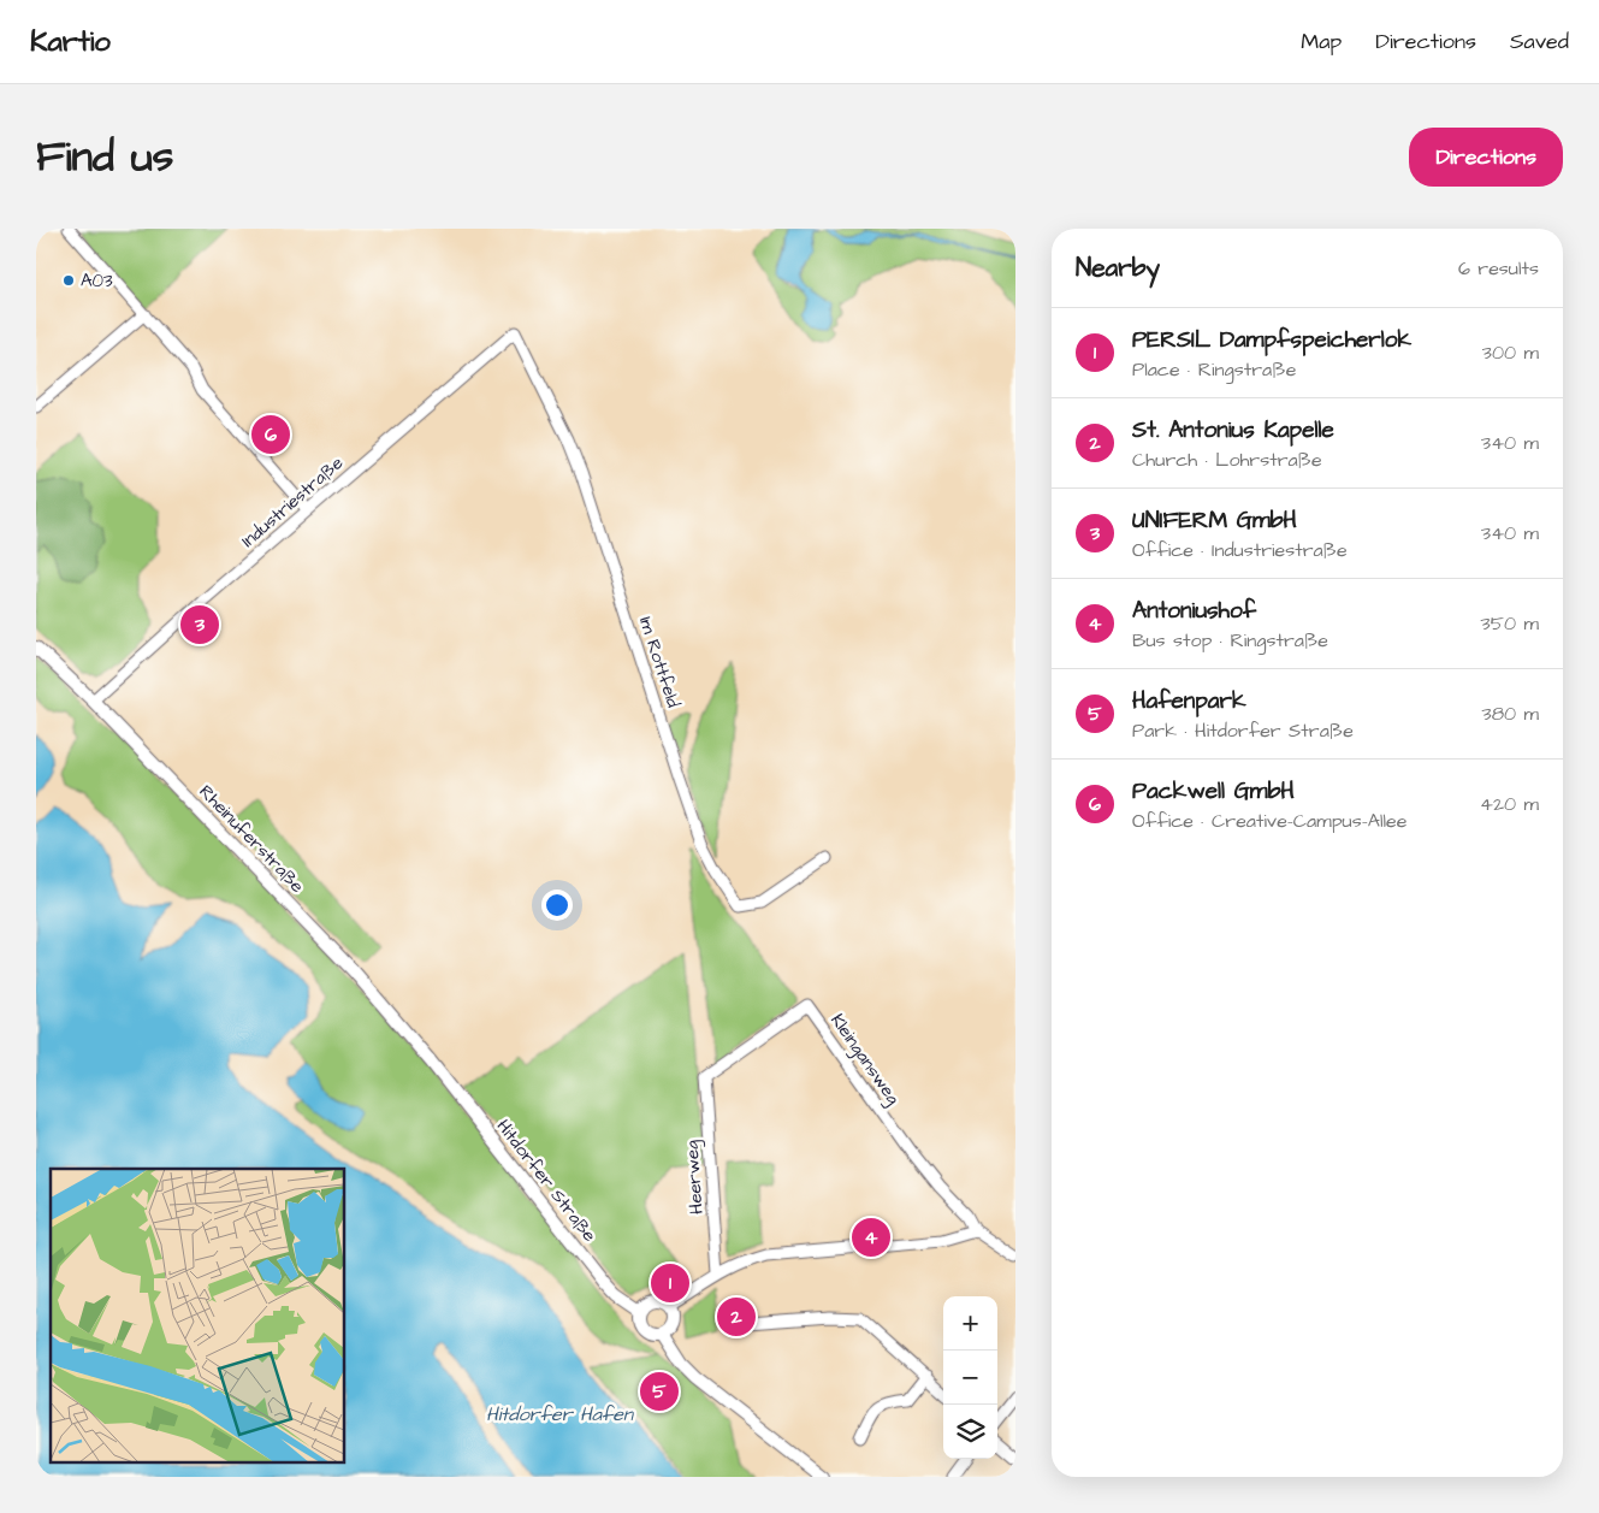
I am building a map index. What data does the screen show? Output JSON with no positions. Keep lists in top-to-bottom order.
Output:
{
  "streets": {
    "street": [
      "Industriestraße",
      "Im Rottfeld",
      "Rheinuferstraße",
      "Kleingansweg",
      "Heerweg",
      "Hitdorfer Straße"
    ]
  },
  "crossings": [
    ["Industriestraße", "Im Rottfeld"],
    ["Industriestraße", "Rheinuferstraße"],
    ["Rheinuferstraße", "Hitdorfer Straße"],
    ["Kleingansweg", "Heerweg"]
  ],
  "water": ["Hitdorfer Hafen"],
  "places": ["A03"],
  "page": {
    "header": "Kartio",
    "nav": ["Map", "Directions", "Saved"],
    "title": "Find us",
    "buttons": "Directions",
    "heading": ["Nearby", "6 results"],
    "list": [
      {
        "mark": "1",
        "name": "PERSIL Dampfspeicherlok",
        "note": "Place · Ringstraße",
        "value": "300 m"
      },
      {
        "mark": "2",
        "name": "St. Antonius Kapelle",
        "note": "Church · Lohrstraße",
        "value": "340 m"
      },
      {
        "mark": "3",
        "name": "UNIFERM GmbH",
        "note": "Office · Industriestraße",
        "value": "340 m"
      },
      {
        "mark": "4",
        "name": "Antoniushof",
        "note": "Bus stop · Ringstraße",
        "value": "350 m"
      },
      {
        "mark": "5",
        "name": "Hafenpark",
        "note": "Park · Hitdorfer Straße",
        "value": "380 m"
      },
      {
        "mark": "6",
        "name": "Packwell GmbH",
        "note": "Office · Creative-Campus-Allee",
        "value": "420 m"
      }
    ],
    "pins": [
      "6",
      "3",
      "4",
      "1",
      "2",
      "5"
    ],
    "map_buttons": ["+", "−"]
  }
}
